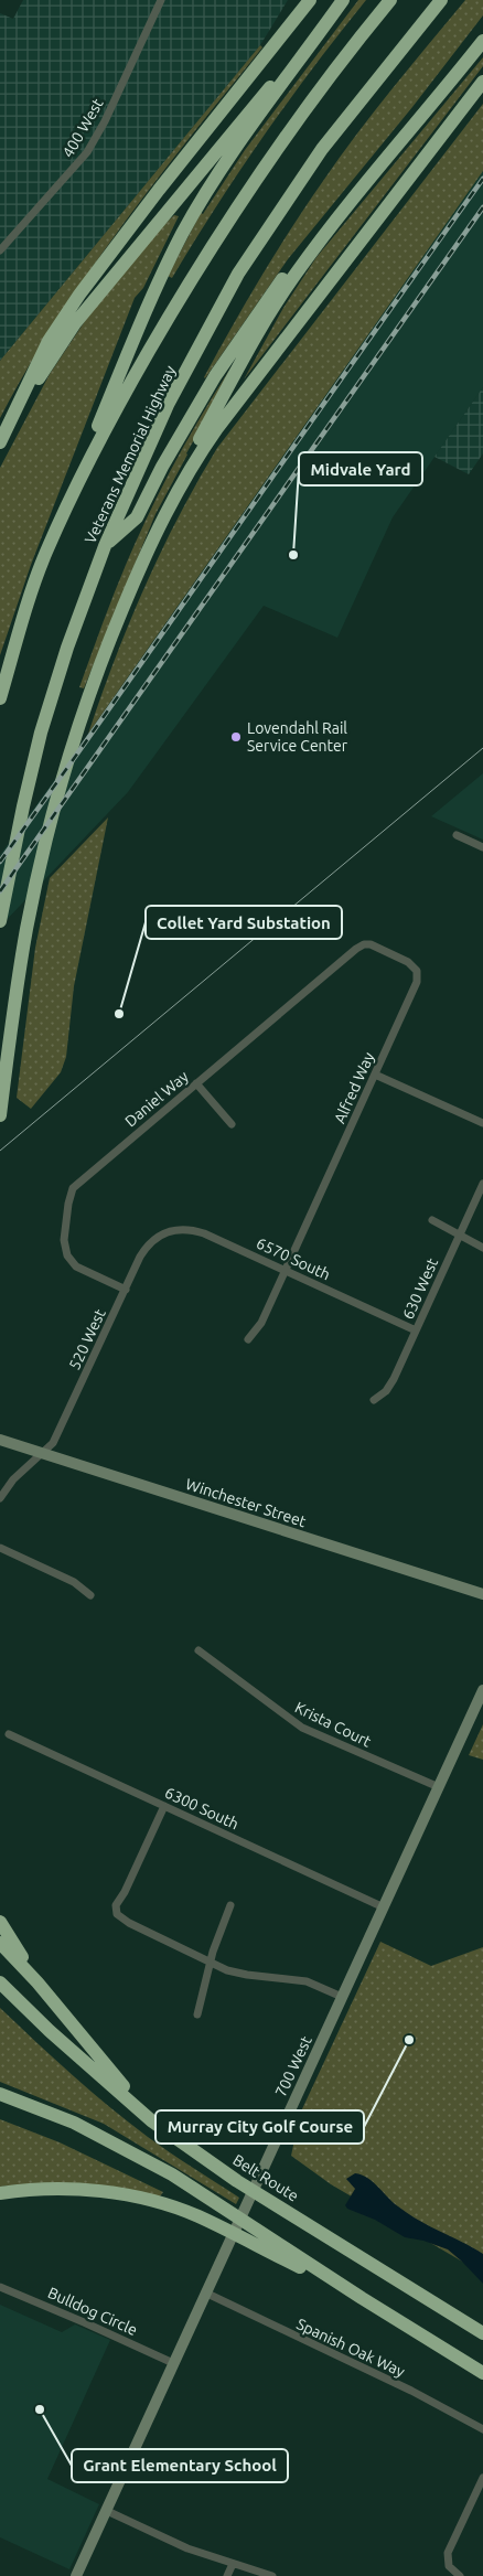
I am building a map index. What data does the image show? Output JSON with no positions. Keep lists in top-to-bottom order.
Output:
{
  "streets": {
    "highway": ["Veterans Memorial Highway", "Belt Route"],
    "main road": ["Winchester Street", "700 West"],
    "street": [
      "400 West",
      "Alfred Way",
      "Daniel Way",
      "6570 South",
      "630 West",
      "520 West",
      "Krista Court",
      "6300 South",
      "Bulldog Circle",
      "Spanish Oak Way"
    ]
  },
  "crossings": [
    ["Alfred Way", "Daniel Way"],
    ["Alfred Way", "6570 South"],
    ["Daniel Way", "520 West"],
    ["6570 South", "630 West"],
    ["6570 South", "520 West"],
    ["520 West", "Winchester Street"],
    ["Krista Court", "700 West"],
    ["6300 South", "700 West"],
    ["700 West", "Bulldog Circle"],
    ["700 West", "Spanish Oak Way"]
  ],
  "places": [
    "Midvale Yard",
    "Lovendahl Rail Service Center",
    "Collet Yard Substation",
    "Murray City Golf Course",
    "Grant Elementary School"
  ]
}
